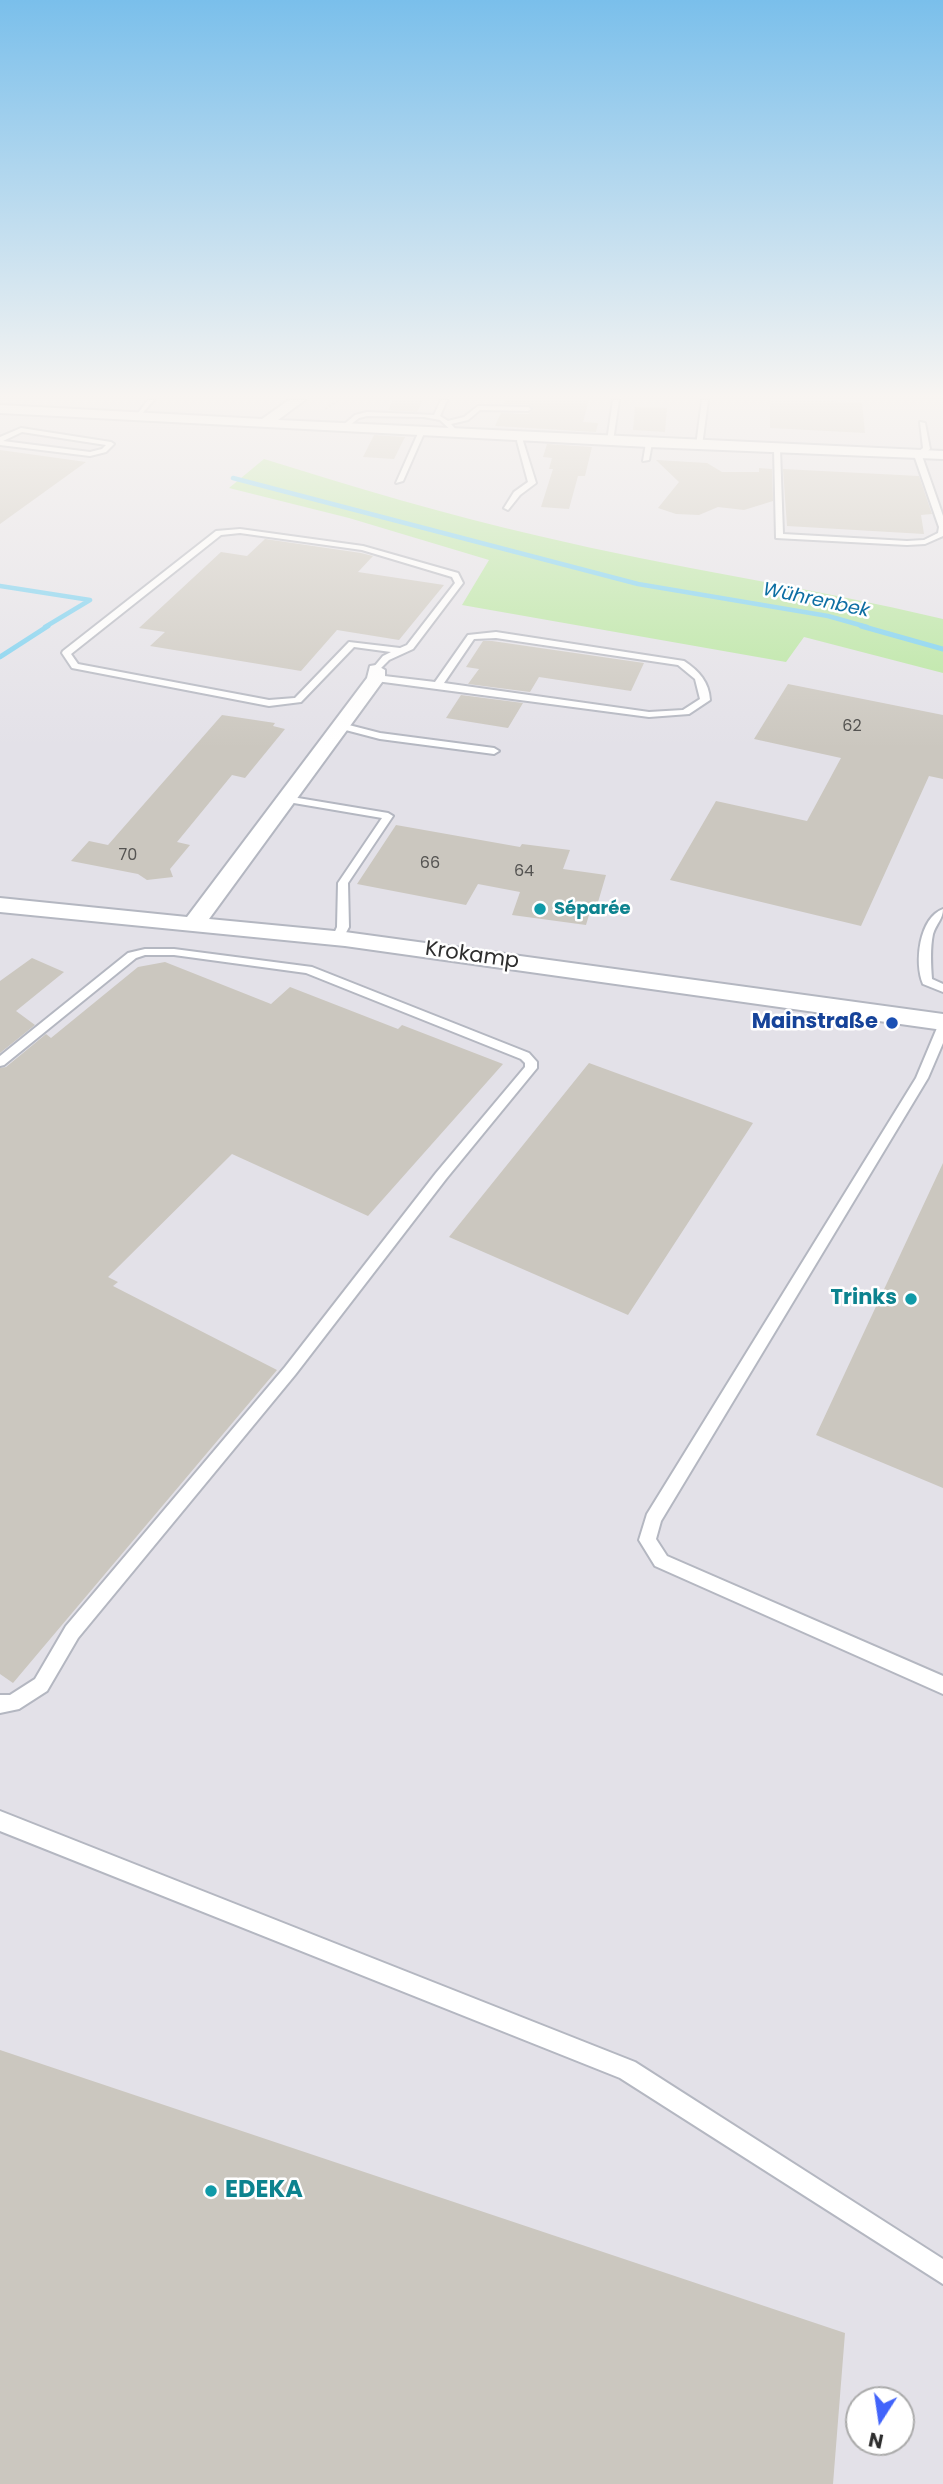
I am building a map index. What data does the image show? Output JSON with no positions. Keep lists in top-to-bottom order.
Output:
{
  "streets": {
    "street": ["Krokamp"]
  },
  "water": ["Wührenbek"],
  "places": [
    "Séparée",
    "Mainstraße",
    "Trinks",
    "EDEKA"
  ],
  "house_numbers": [
    "62",
    "70",
    "66",
    "64"
  ],
  "north": "bottom"
}
